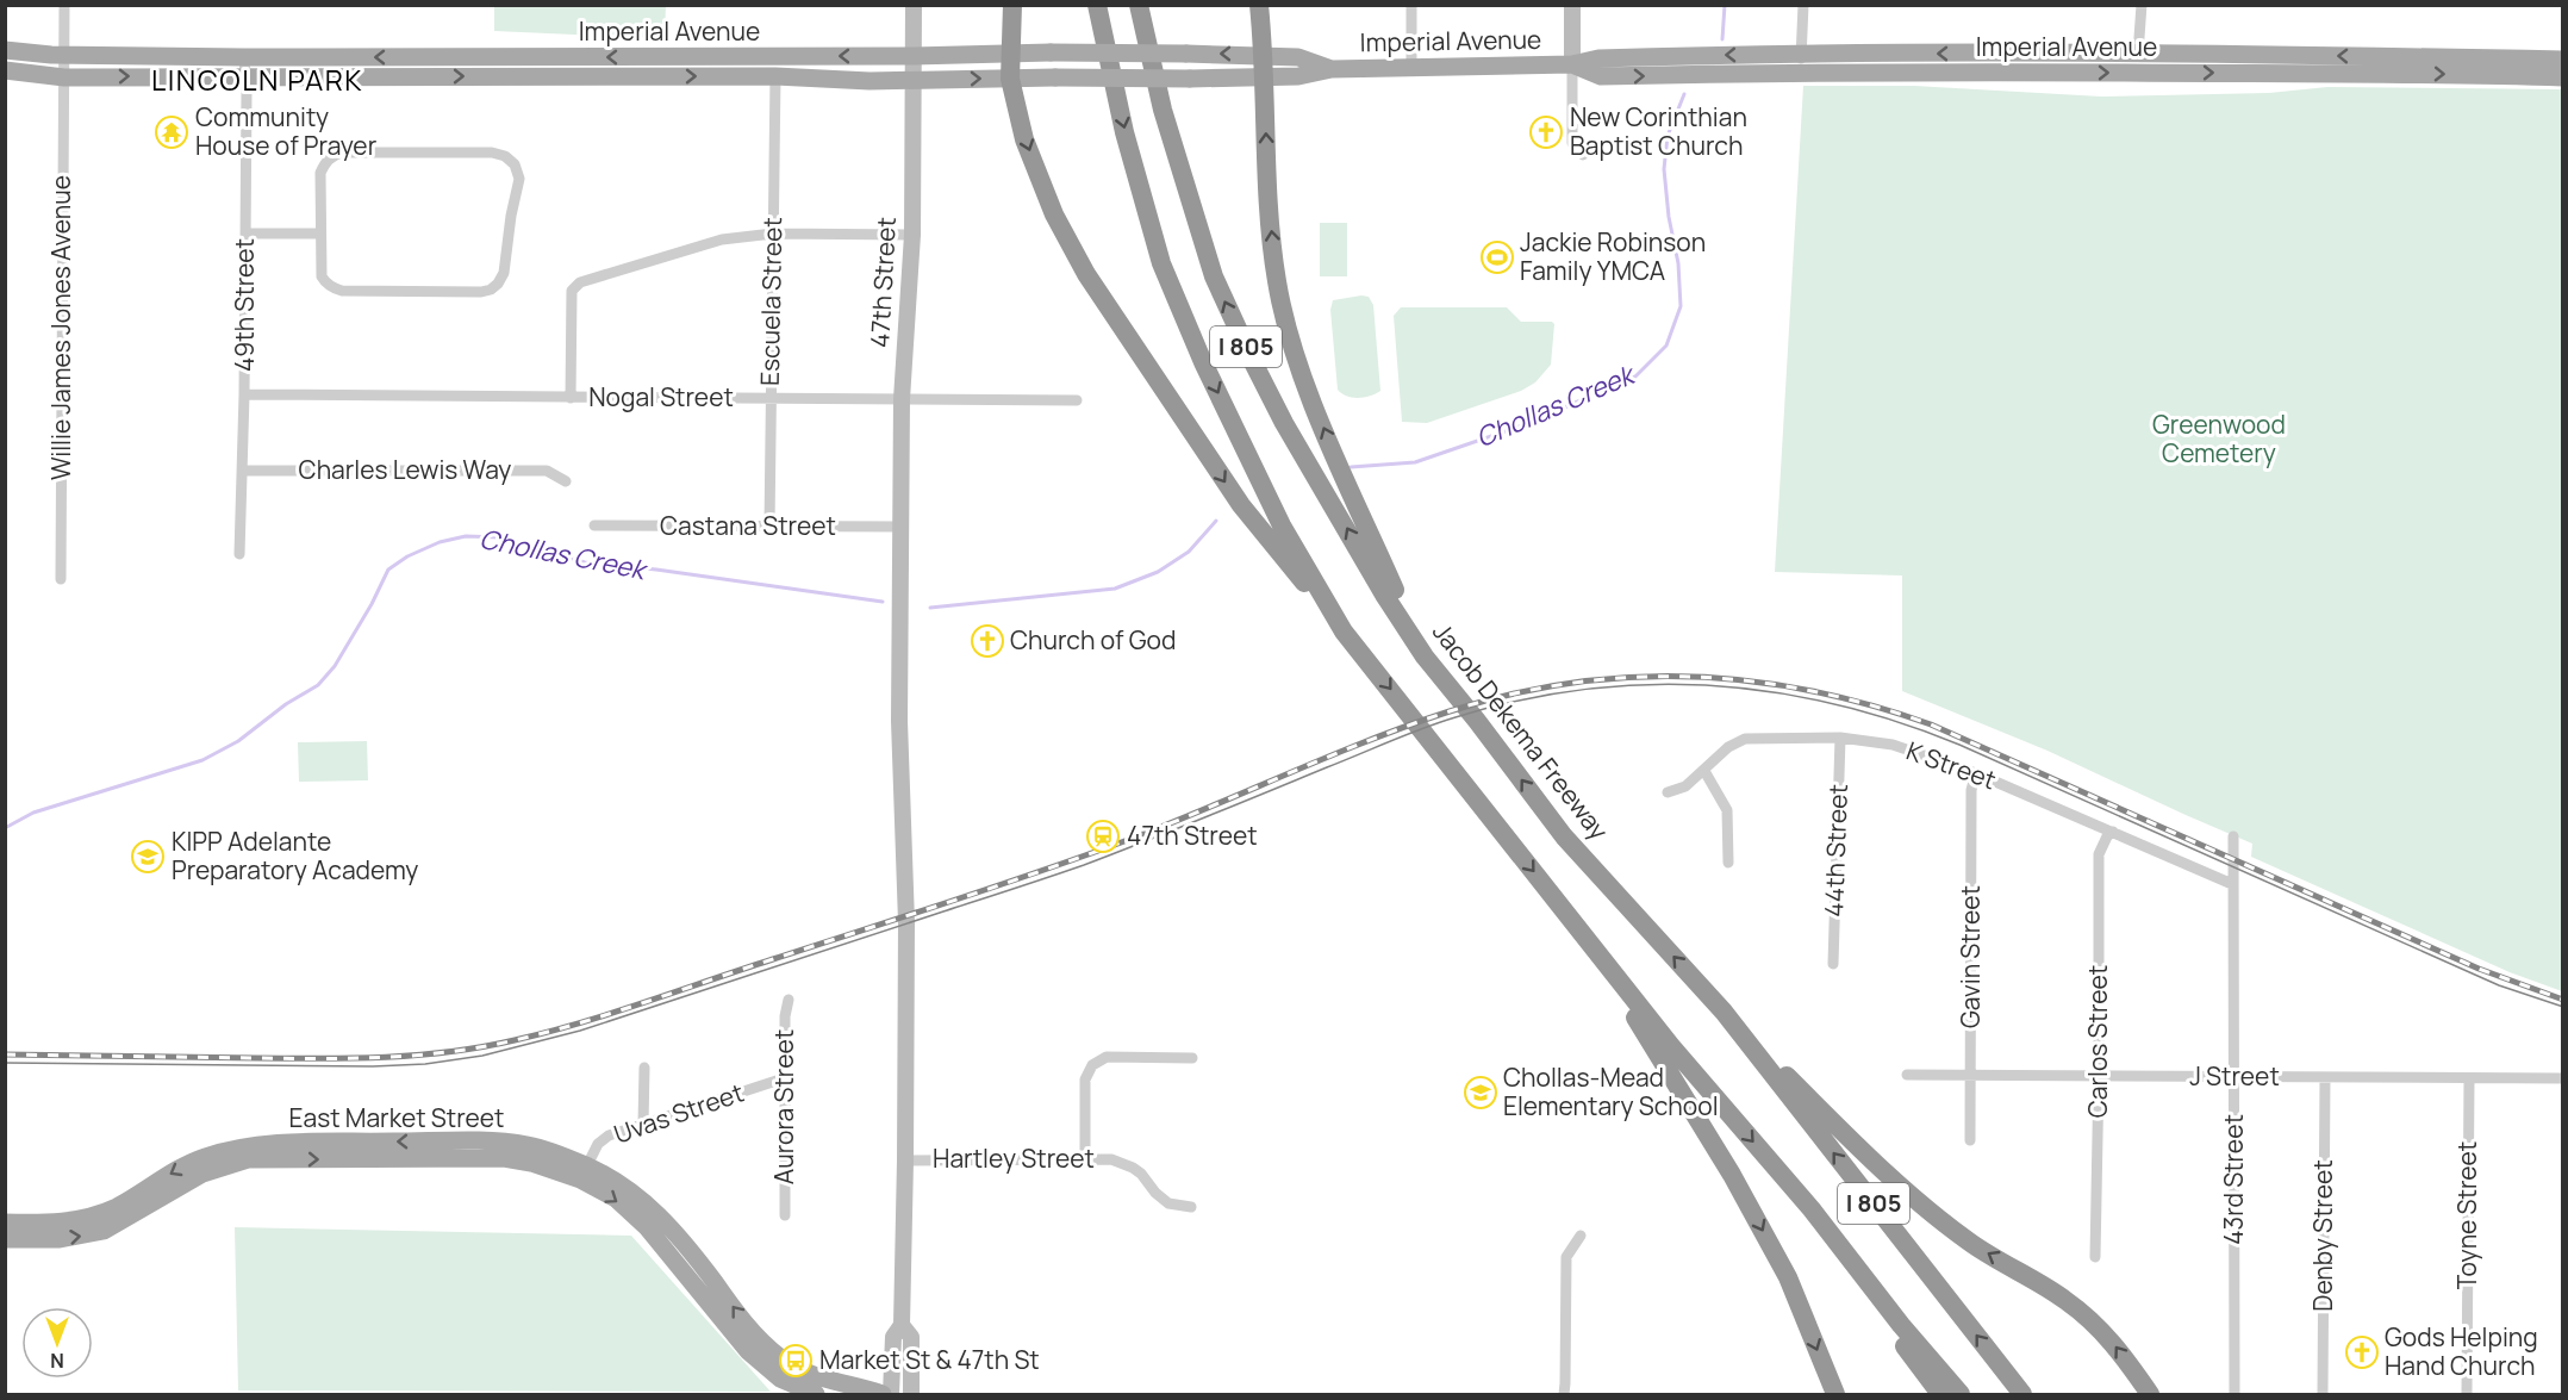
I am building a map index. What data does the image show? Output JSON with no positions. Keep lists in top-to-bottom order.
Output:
{
  "streets": {
    "highway": ["I 805", "Jacob Dekema Freeway"],
    "main road": ["Imperial Avenue", "47th Street", "East Market Street"],
    "street": [
      "Escuela Street",
      "49th Street",
      "Willie James Jones Avenue",
      "Nogal Street",
      "Charles Lewis Way",
      "Castana Street",
      "K Street",
      "44th Street",
      "Gavin Street",
      "Carlos Street",
      "J Street",
      "Aurora Street",
      "Uvas Street",
      "Hartley Street",
      "43rd Street",
      "Toyne Street",
      "Denby Street"
    ]
  },
  "crossings": [
    ["Imperial Avenue", "47th Street"],
    ["Imperial Avenue", "Escuela Street"],
    ["Imperial Avenue", "49th Street"],
    ["Imperial Avenue", "Willie James Jones Avenue"],
    ["47th Street", "Nogal Street"],
    ["47th Street", "Castana Street"],
    ["47th Street", "Hartley Street"],
    ["Escuela Street", "Nogal Street"],
    ["Escuela Street", "Castana Street"],
    ["49th Street", "Nogal Street"],
    ["49th Street", "Charles Lewis Way"],
    ["K Street", "44th Street"],
    ["K Street", "Gavin Street"],
    ["K Street", "Carlos Street"],
    ["K Street", "43rd Street"],
    ["Gavin Street", "J Street"],
    ["Carlos Street", "J Street"],
    ["J Street", "43rd Street"],
    ["J Street", "Toyne Street"],
    ["J Street", "Denby Street"],
    ["Aurora Street", "Uvas Street"],
    ["Uvas Street", "East Market Street"]
  ],
  "districts": ["LINCOLN PARK"],
  "water": ["Chollas Creek"],
  "parks": ["Greenwood Cemetery"],
  "places": {
    "temple": ["Community House of Prayer"],
    "church": ["New Corinthian Baptist Church", "Church of God", "Gods Helping Hand Church"],
    "sports": ["Jackie Robinson Family YMCA"],
    "station": ["47th Street"],
    "school or university": ["KIPP Adelante Preparatory Academy", "Chollas-Mead Elementary School"],
    "bus stop": ["Market St & 47th St"]
  },
  "north": "bottom"
}
